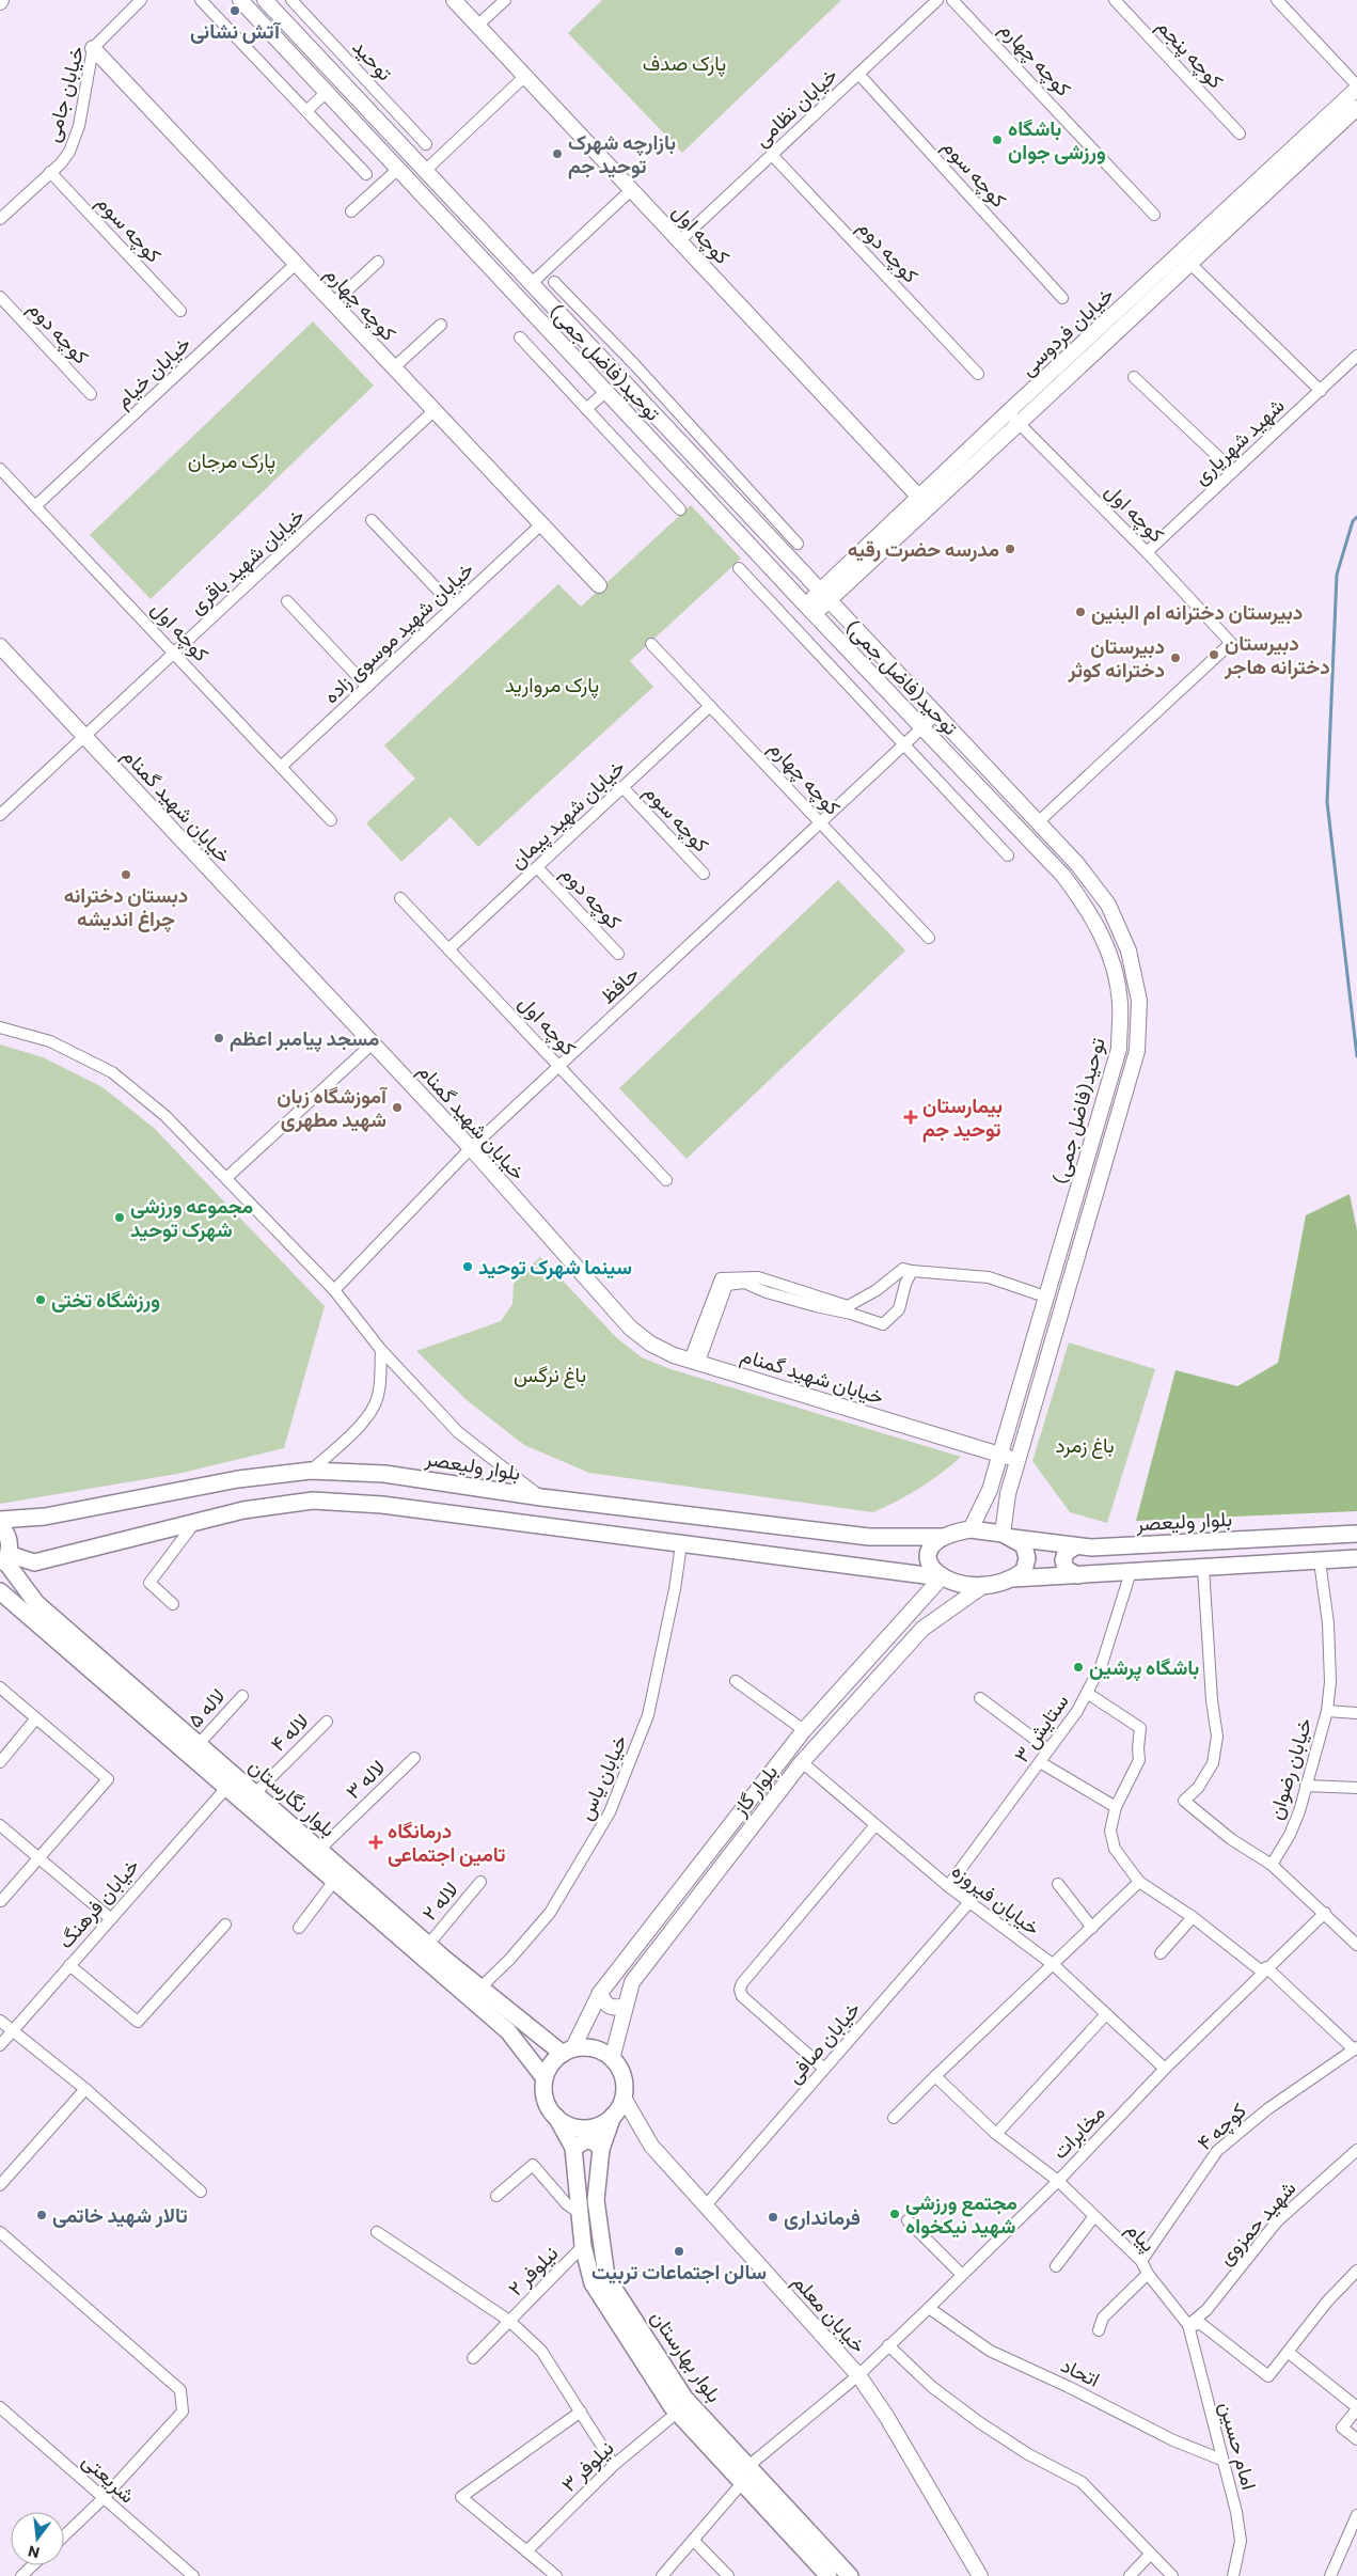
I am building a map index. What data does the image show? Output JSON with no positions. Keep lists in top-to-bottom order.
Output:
{
  "streets": {
    "main road": ["بلوار ولیعصر", "بلوار نگارستان", "بلوار بهارستان"],
    "street": [
      "کوچه پنجم",
      "کوچه چهارم",
      "توحید",
      "خیابان جامی",
      "خیابان نظامی",
      "کوچه سوم",
      "کوچه اول",
      "کوچه دوم",
      "خیابان فردوسی",
      "توحید(فاضل جمی)",
      "خیابان خیام",
      "شهید شهریاری",
      "خیابان شهید باقری",
      "خیابان شهید موسوی زاده",
      "خیابان شهید گمنام",
      "خیابان شهید پیمان",
      "حافظ",
      "لاله ۵",
      "ستایش ۳",
      "لاله ۴",
      "خیابان رضوان",
      "خیابان یاس",
      "لاله ۳",
      "بلوار گاز",
      "خیابان فیروزه",
      "لاله ۲",
      "خیابان فرهنگ",
      "خیابان صافی",
      "کوچه ۴",
      "مخابرات",
      "شهید حمزوی",
      "پیام",
      "نیلوفر ۲",
      "خیابان معلم",
      "اتحاد",
      "امام حسین",
      "نیلوفر ۳",
      "شریعتی"
    ]
  },
  "crossings": [
    ["کوچه چهارم", "خیابان جامی"],
    ["کوچه چهارم", "خیابان خیام"],
    ["کوچه چهارم", "خیابان شهید باقری"],
    ["کوچه چهارم", "خیابان شهید موسوی زاده"],
    ["کوچه چهارم", "خیابان شهید پیمان"],
    ["کوچه چهارم", "حافظ"],
    ["خیابان جامی", "کوچه سوم"],
    ["خیابان نظامی", "کوچه سوم"],
    ["خیابان نظامی", "کوچه اول"],
    ["خیابان نظامی", "کوچه دوم"],
    ["کوچه سوم", "خیابان شهید پیمان"],
    ["کوچه اول", "خیابان فردوسی"],
    ["کوچه اول", "توحید(فاضل جمی)"],
    ["کوچه اول", "خیابان خیام"],
    ["کوچه اول", "شهید شهریاری"],
    ["کوچه اول", "خیابان شهید باقری"],
    ["کوچه اول", "خیابان شهید موسوی زاده"],
    ["کوچه اول", "خیابان شهید پیمان"],
    ["کوچه اول", "حافظ"],
    ["کوچه دوم", "خیابان شهید پیمان"],
    ["خیابان فردوسی", "توحید(فاضل جمی)"],
    ["توحید(فاضل جمی)", "خیابان شهید گمنام"],
    ["توحید(فاضل جمی)", "حافظ"],
    ["توحید(فاضل جمی)", "بلوار ولیعصر"],
    ["خیابان شهید باقری", "خیابان شهید گمنام"],
    ["خیابان شهید گمنام", "حافظ"],
    ["لاله ۵", "بلوار نگارستان"],
    ["ستایش ۳", "خیابان فیروزه"],
    ["لاله ۴", "بلوار نگارستان"],
    ["خیابان یاس", "بلوار نگارستان"],
    ["لاله ۳", "بلوار نگارستان"],
    ["بلوار گاز", "بلوار نگارستان"],
    ["بلوار گاز", "خیابان فیروزه"],
    ["بلوار گاز", "خیابان معلم"],
    ["بلوار گاز", "بلوار بهارستان"],
    ["بلوار نگارستان", "لاله ۲"],
    ["بلوار نگارستان", "خیابان فرهنگ"],
    ["بلوار نگارستان", "خیابان معلم"],
    ["بلوار نگارستان", "بلوار بهارستان"],
    ["خیابان فیروزه", "خیابان صافی"],
    ["خیابان فیروزه", "مخابرات"],
    ["خیابان صافی", "خیابان معلم"],
    ["کوچه ۴", "پیام"],
    ["مخابرات", "پیام"],
    ["مخابرات", "خیابان معلم"],
    ["مخابرات", "بلوار بهارستان"],
    ["مخابرات", "اتحاد"],
    ["شهید حمزوی", "پیام"],
    ["شهید حمزوی", "امام حسین"],
    ["پیام", "امام حسین"],
    ["نیلوفر ۲", "بلوار بهارستان"],
    ["خیابان معلم", "بلوار بهارستان"],
    ["بلوار بهارستان", "نیلوفر ۳"],
    ["اتحاد", "امام حسین"]
  ],
  "parks": [
    "پارک صدف",
    "پارک مرجان",
    "پارک مروارید",
    "باغ نرگس",
    "باغ زمرد"
  ],
  "places": {
    "other": [
      "آتش نشانی",
      "باشگاه ورزشی جوان",
      "بازارچه شهرک توحید جم",
      "مدرسه حضرت رقیه",
      "دبیرستان دخترانه ام البنین",
      "دبیرستان دخترانه هاجر",
      "دبیرستان دخترانه کوثر",
      "دبستان دخترانه چراغ اندیشه",
      "مسجد پیامبر اعظم",
      "آموزشگاه زبان شهید مطهری",
      "مجموعه ورزشی شهرک توحید",
      "سینما شهرک توحید",
      "ورزشگاه تختی",
      "باشگاه پرشین",
      "مجتمع ورزشی شهید نیکخواه",
      "تالار شهید خاتمی",
      "فرمانداری",
      "سالن اجتماعات تربیت"
    ],
    "health": ["بیمارستان توحید جم", "درمانگاه تامین اجتماعی"]
  },
  "north": "bottom"
}
